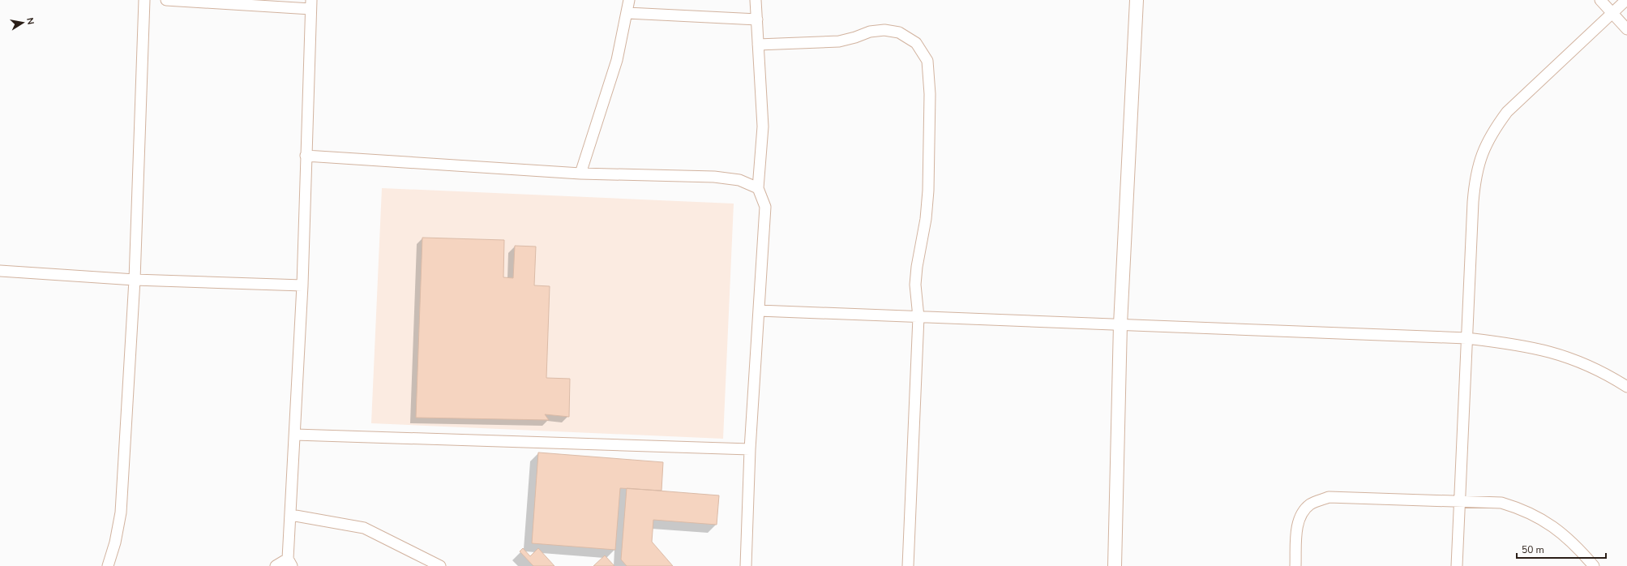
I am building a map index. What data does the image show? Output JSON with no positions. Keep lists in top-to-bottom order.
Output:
{
  "scale_bar": "50 m",
  "north": "right"
}
